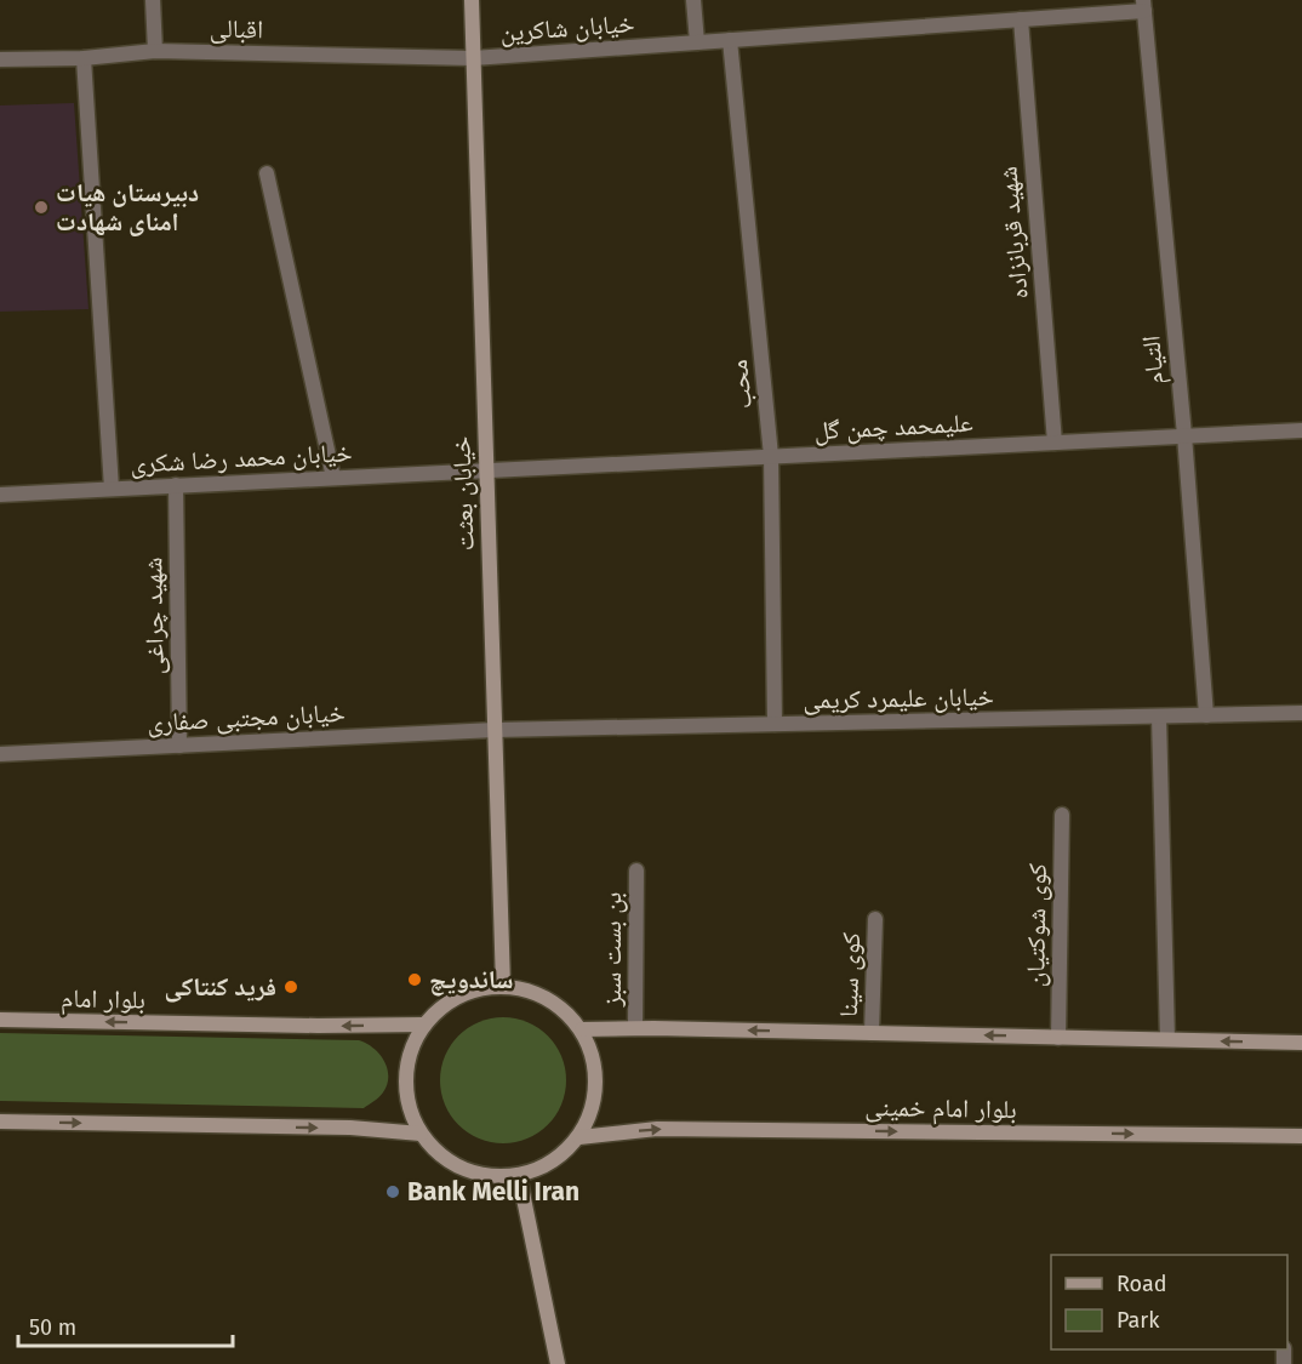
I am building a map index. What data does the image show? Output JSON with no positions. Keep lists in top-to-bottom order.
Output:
{
  "streets": {
    "main road": ["خیابان بعثت", "بلوار امام", "بلوار امام خمینی"],
    "street": [
      "خیابان شاکرین",
      "اقبالی",
      "شهید قربانزاده",
      "التیام",
      "محب",
      "علیمحمد چمن گل",
      "خیابان محمد رضا شکری",
      "شهید چراغی",
      "خیابان علیمرد کریمی",
      "خیابان مجتبی صفاری",
      "کوی شوکتیان",
      "بن بست سبز",
      "کوی سینا"
    ]
  },
  "crossings": [
    ["خیابان شاکرین", "اقبالی"],
    ["خیابان شاکرین", "شهید قربانزاده"],
    ["خیابان شاکرین", "التیام"],
    ["خیابان شاکرین", "محب"],
    ["خیابان شاکرین", "خیابان بعثت"],
    ["اقبالی", "خیابان بعثت"],
    ["شهید قربانزاده", "علیمحمد چمن گل"],
    ["التیام", "علیمحمد چمن گل"],
    ["التیام", "خیابان علیمرد کریمی"],
    ["محب", "علیمحمد چمن گل"],
    ["محب", "خیابان علیمرد کریمی"],
    ["علیمحمد چمن گل", "خیابان محمد رضا شکری"],
    ["علیمحمد چمن گل", "خیابان بعثت"],
    ["خیابان محمد رضا شکری", "خیابان بعثت"],
    ["خیابان محمد رضا شکری", "شهید چراغی"],
    ["خیابان بعثت", "خیابان علیمرد کریمی"],
    ["خیابان بعثت", "خیابان مجتبی صفاری"],
    ["خیابان بعثت", "بلوار امام"],
    ["خیابان بعثت", "بلوار امام خمینی"],
    ["شهید چراغی", "خیابان مجتبی صفاری"],
    ["خیابان علیمرد کریمی", "خیابان مجتبی صفاری"],
    ["بلوار امام", "بلوار امام خمینی"]
  ],
  "places": [
    "دبیرستان هیات امنای شهادت",
    "ساندویچ",
    "فرید کنتاکی",
    "Bank Melli Iran"
  ],
  "legend": ["Road", "Park"],
  "scale_bar": "50 m"
}
